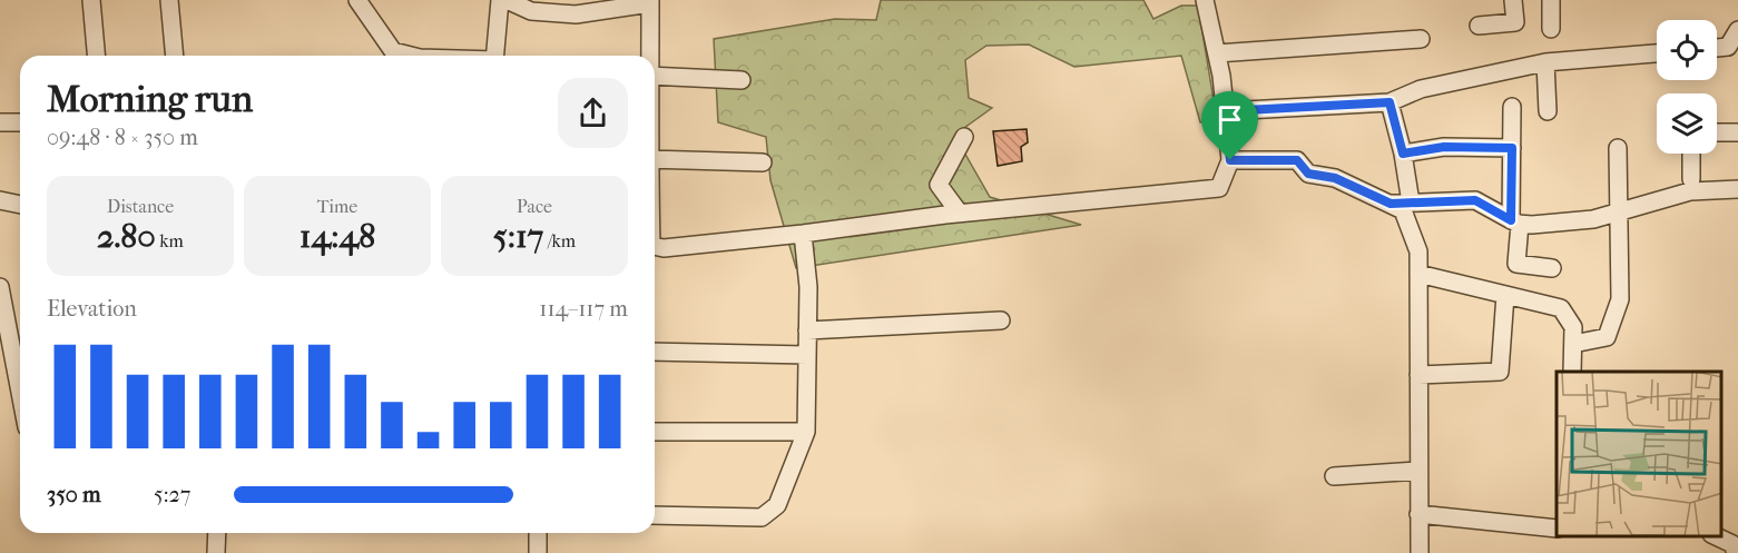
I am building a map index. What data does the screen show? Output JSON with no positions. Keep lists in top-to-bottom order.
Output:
{
  "page": {
    "heading": ["Morning run", "09:48 · 8 × 350 m"],
    "stats": [
      ["Distance", "2.80 km"],
      ["Time", "14:48"],
      ["Pace", "5:17 /km"]
    ],
    "chart": ["Elevation", "114–117 m"],
    "list": [
      {
        "name": "350 m",
        "note": "5:27"
      }
    ]
  }
}
